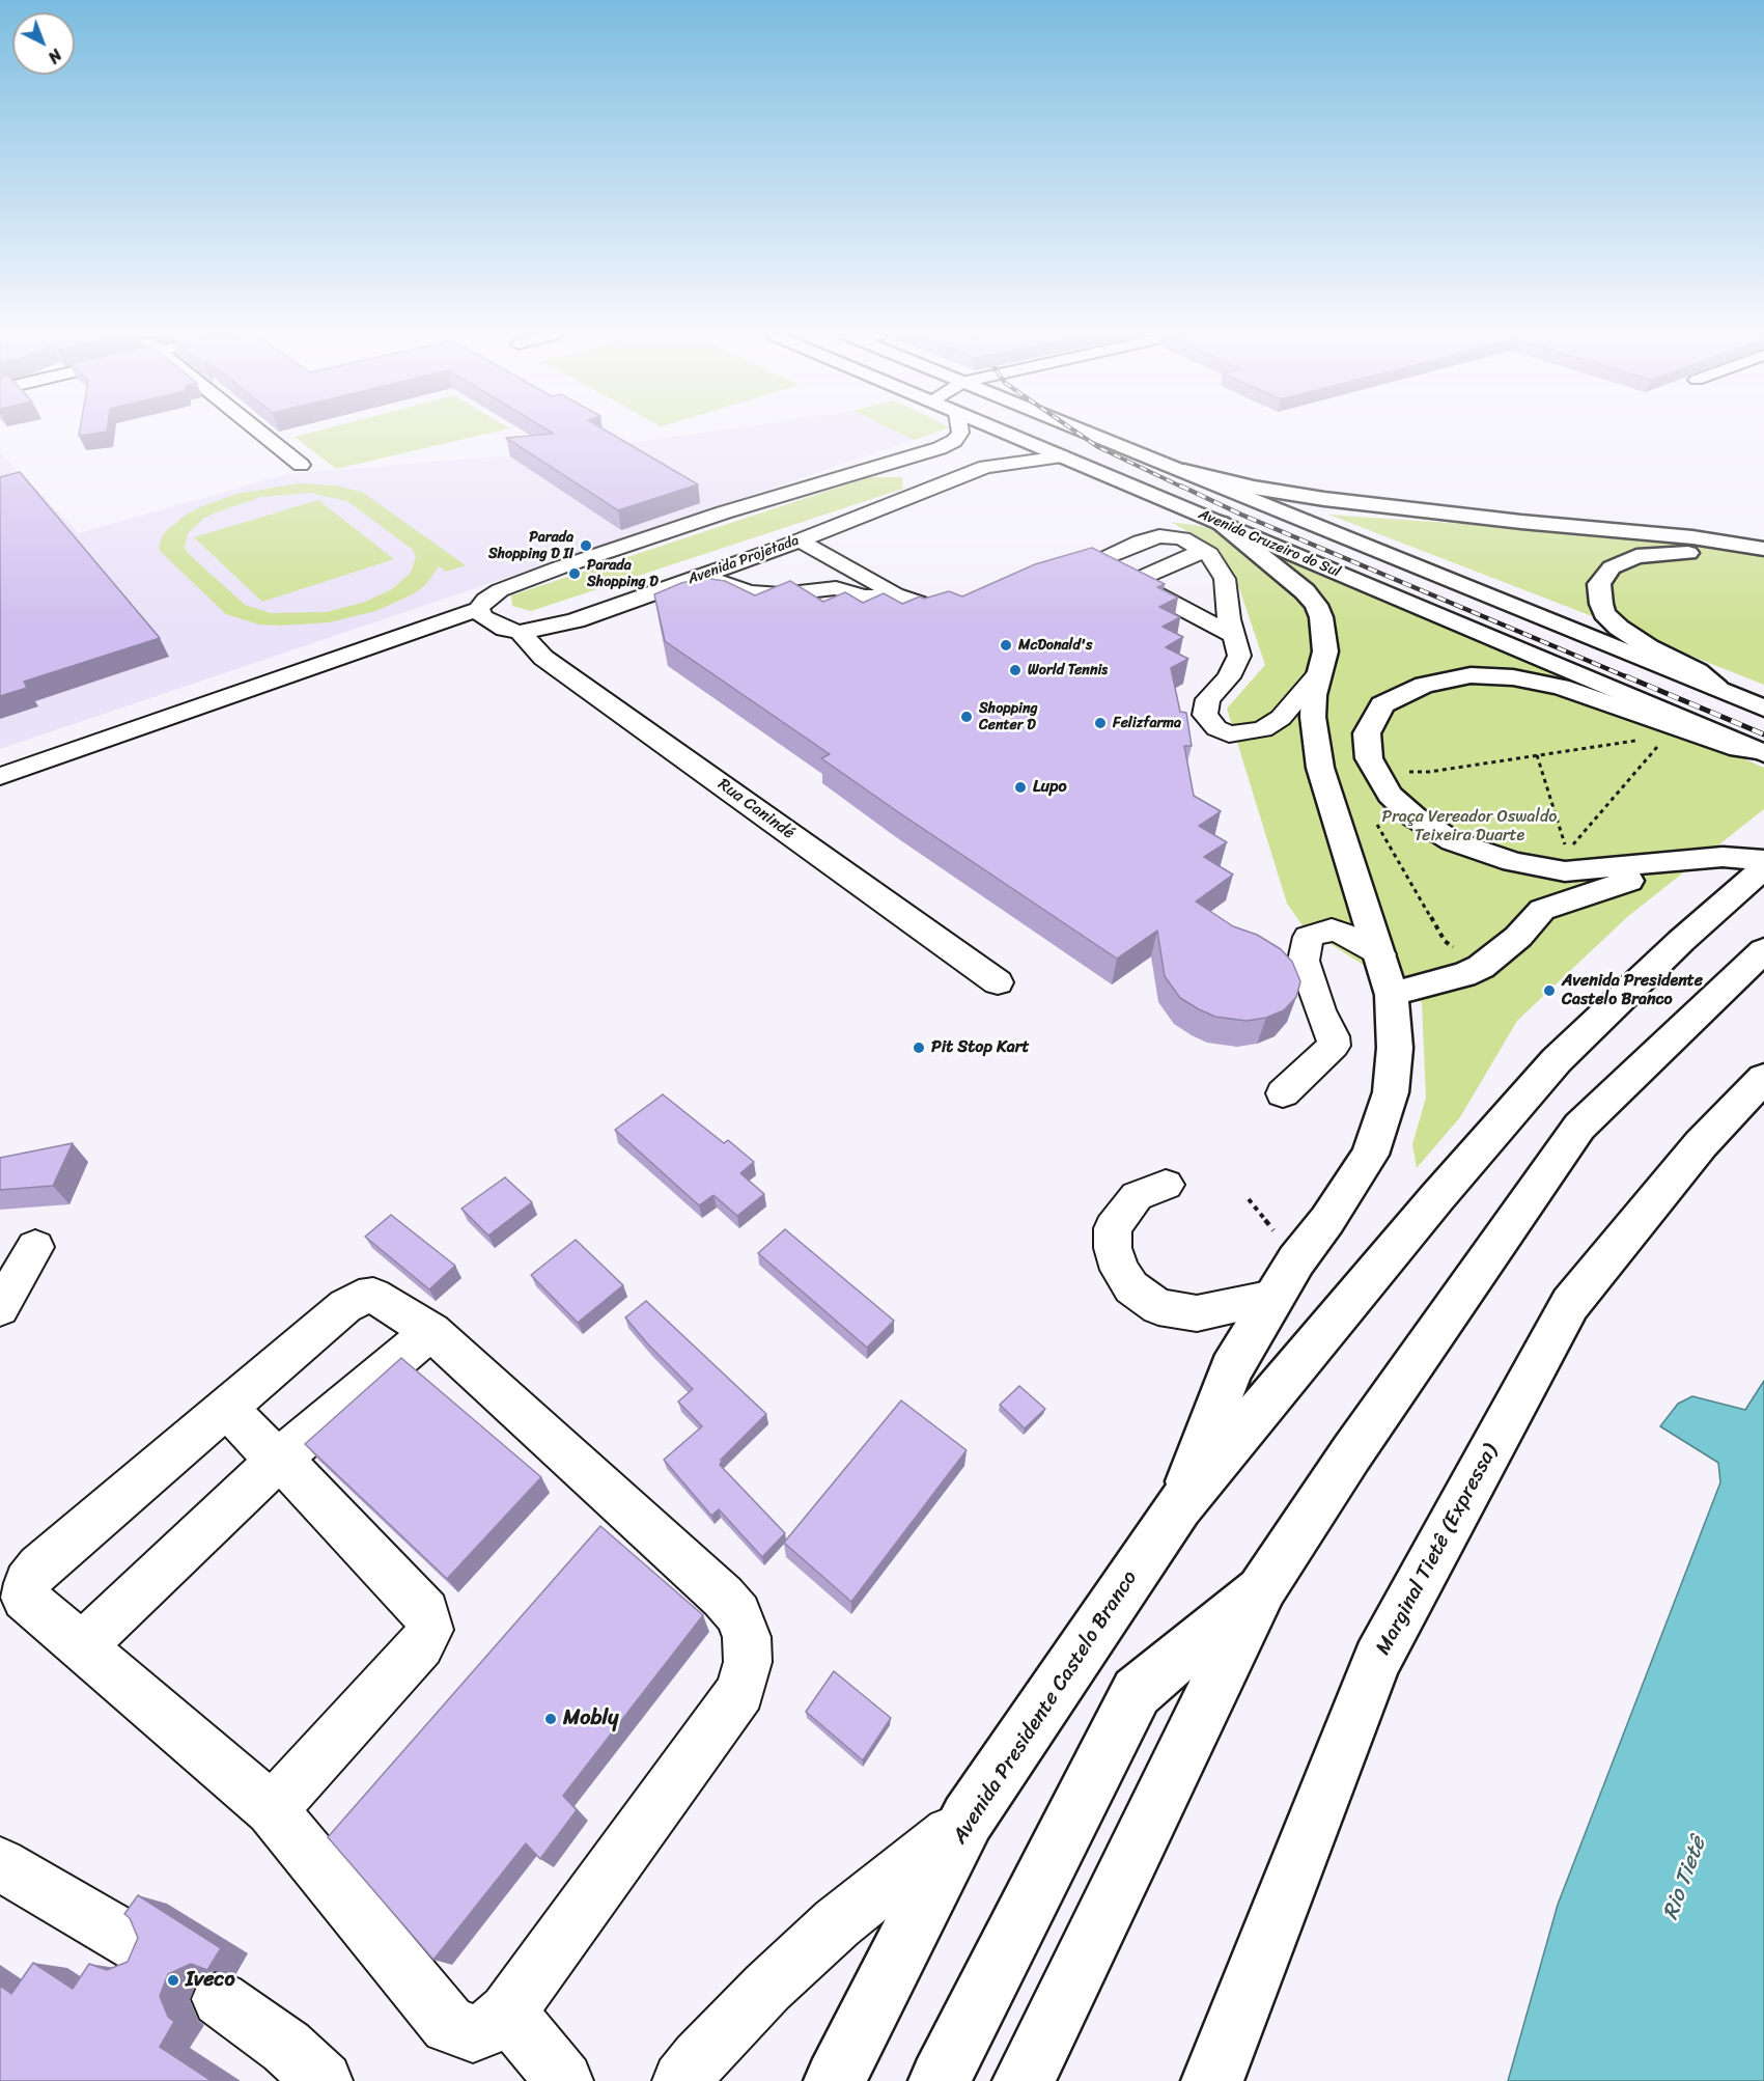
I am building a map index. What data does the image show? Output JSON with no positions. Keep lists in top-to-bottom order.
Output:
{
  "streets": {
    "main road": ["Avenida Cruzeiro do Sul", "Marginal Tietê (Expressa)", "Avenida Presidente Castelo Branco"],
    "street": ["Avenida Projetada", "Rua Canindé"]
  },
  "crossings": [
    ["Avenida Cruzeiro do Sul", "Avenida Projetada"],
    ["Avenida Projetada", "Rua Canindé"]
  ],
  "water": ["Rio Tietê"],
  "parks": ["Praça Vereador Oswaldo Teixeira Duarte"],
  "places": [
    "Parada Shopping D II",
    "Parada Shopping D",
    "McDonald's",
    "World Tennis",
    "Shopping Center D",
    "Felizfarma",
    "Lupo",
    "Avenida Presidente Castelo Branco",
    "Pit Stop Kart",
    "Mobly",
    "Iveco"
  ],
  "north": "bottom right"
}
